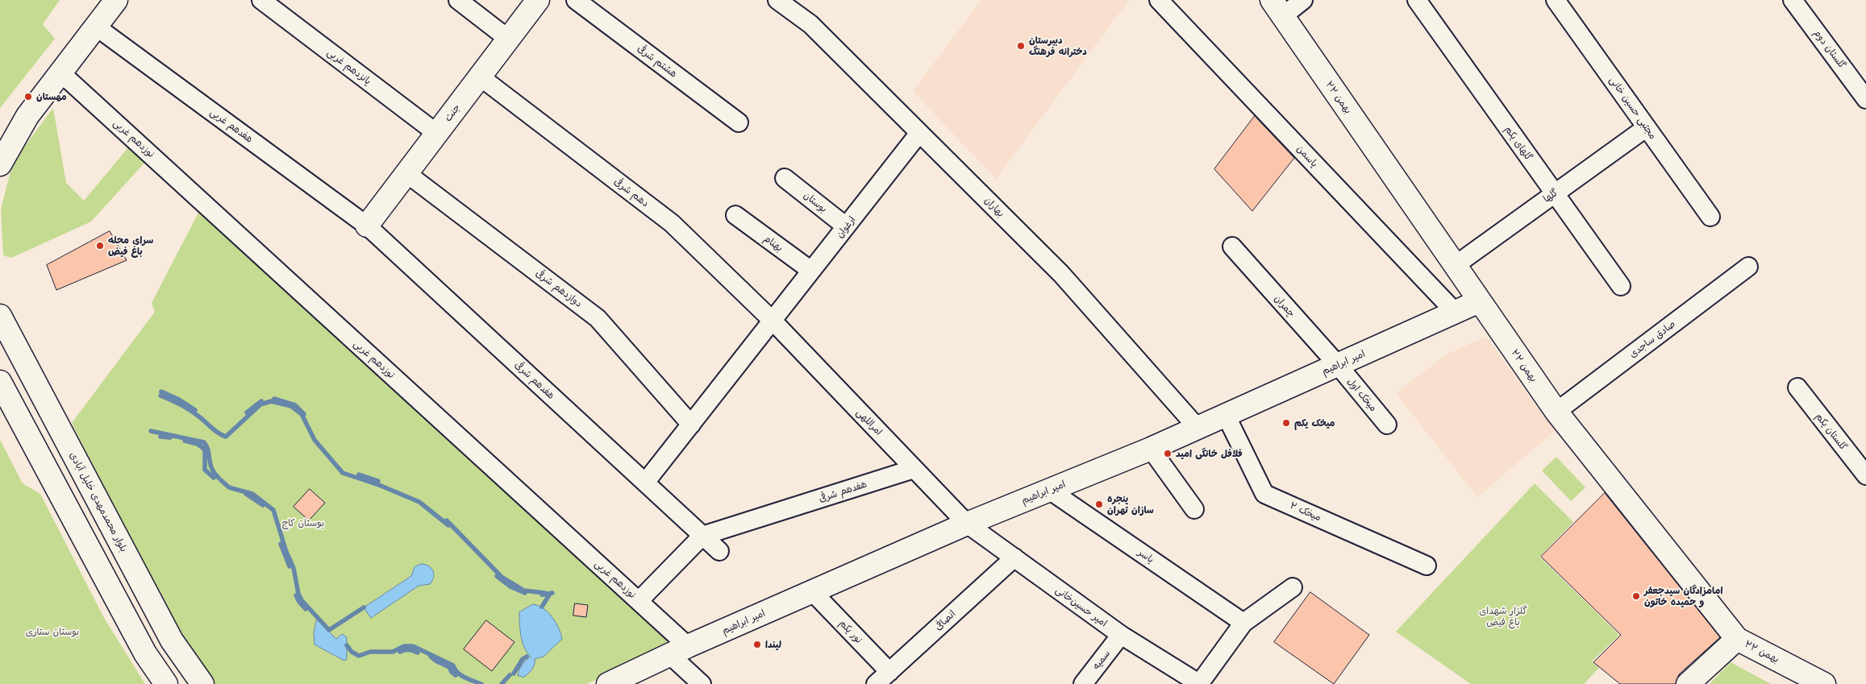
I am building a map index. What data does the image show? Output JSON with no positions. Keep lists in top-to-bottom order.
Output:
{
  "streets": {
    "main road": [
      "۲۲ بهمن",
      "جنت",
      "امیر ابراهیم",
      "بلوار محمدمهدی خلیل آبادی"
    ],
    "street": [
      "گلستان دوم",
      "هشتم شرقی",
      "پانزدهم غربی",
      "مجتبی حسین خانی",
      "هفدهم غربی",
      "نوزدهم غربی",
      "گلهای یکم",
      "یاسمن",
      "دهم شرقی",
      "گلها",
      "بوستان",
      "بهاران",
      "ارغوان",
      "بهنام",
      "دوازدهم شرقی",
      "چمران",
      "صادق ساجدی",
      "هفدهم شرقی",
      "میخک اول",
      "امراللهی",
      "گلستان یکم",
      "میخک ۲",
      "یاسر",
      "امیر حسین‌خانی",
      "انصافی",
      "نور یکم",
      "سمیه"
    ]
  },
  "crossings": [
    ["پانزدهم غربی", "جنت"],
    ["۲۲ بهمن", "گلها"],
    ["۲۲ بهمن", "صادق ساجدی"],
    ["۲۲ بهمن", "امیر ابراهیم"],
    ["مجتبی حسین خانی", "گلها"],
    ["جنت", "هفدهم غربی"],
    ["جنت", "دهم شرقی"],
    ["جنت", "دوازدهم شرقی"],
    ["جنت", "هفدهم شرقی"],
    ["هفدهم غربی", "هفدهم شرقی"],
    ["نوزدهم غربی", "امیر ابراهیم"],
    ["نوزدهم غربی", "هفدهم شرقی"],
    ["گلهای یکم", "گلها"],
    ["یاسمن", "امیر ابراهیم"],
    ["دهم شرقی", "ارغوان"],
    ["دهم شرقی", "امراللهی"],
    ["بوستان", "ارغوان"],
    ["بهاران", "ارغوان"],
    ["بهاران", "امیر ابراهیم"],
    ["ارغوان", "بهنام"],
    ["ارغوان", "دوازدهم شرقی"],
    ["ارغوان", "هفدهم شرقی"],
    ["ارغوان", "امراللهی"],
    ["چمران", "امیر ابراهیم"],
    ["چمران", "میخک اول"],
    ["امیر ابراهیم", "میخک اول"],
    ["امیر ابراهیم", "امراللهی"],
    ["امیر ابراهیم", "میخک ۲"],
    ["امیر ابراهیم", "یاسر"],
    ["امیر ابراهیم", "امیر حسین‌خانی"],
    ["امیر ابراهیم", "نور یکم"],
    ["هفدهم شرقی", "امراللهی"],
    ["امراللهی", "امیر حسین‌خانی"],
    ["امیر حسین‌خانی", "انصافی"],
    ["امیر حسین‌خانی", "سمیه"],
    ["انصافی", "نور یکم"]
  ],
  "parks": ["بوستان کاج", "گلزار شهدای باغ فیض", "بوستان ستاری"],
  "places": [
    "دبیرستان دخترانه فرهنگ",
    "مهستان",
    "سرای محله باغ فیض",
    "میخک یکم",
    "فلافل خانگی امید",
    "پنجره سازان تهران",
    "امامزادگان سیدجعفر و حمیده خاتون",
    "لیندا"
  ]
}
